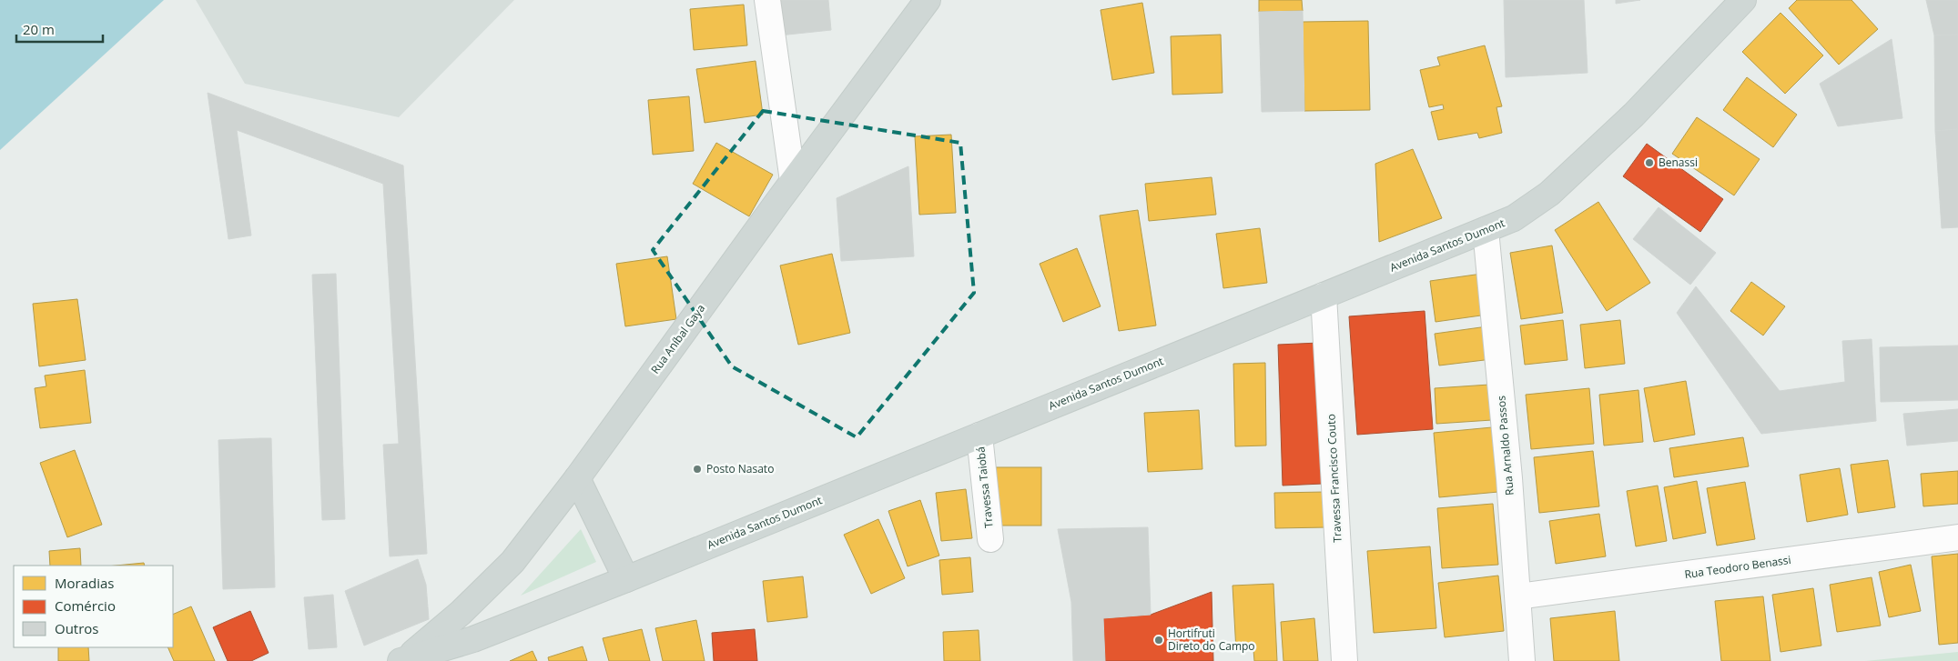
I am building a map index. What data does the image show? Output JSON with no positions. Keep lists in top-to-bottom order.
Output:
{
  "streets": {
    "main road": ["Avenida Santos Dumont", "Rua Aníbal Gaya"],
    "street": [
      "Rua Arnaldo Passos",
      "Travessa Francisco Couto",
      "Travessa Taiobá",
      "Rua Teodoro Benassi"
    ]
  },
  "crossings": [
    ["Avenida Santos Dumont", "Rua Aníbal Gaya"],
    ["Avenida Santos Dumont", "Rua Arnaldo Passos"],
    ["Avenida Santos Dumont", "Travessa Francisco Couto"],
    ["Avenida Santos Dumont", "Travessa Taiobá"],
    ["Rua Arnaldo Passos", "Rua Teodoro Benassi"]
  ],
  "places": ["Benassi", "Posto Nasato", "Hortifruti Direto do Campo"],
  "legend": ["Moradias", "Comércio", "Outros"],
  "scale_bar": "20 m"
}
